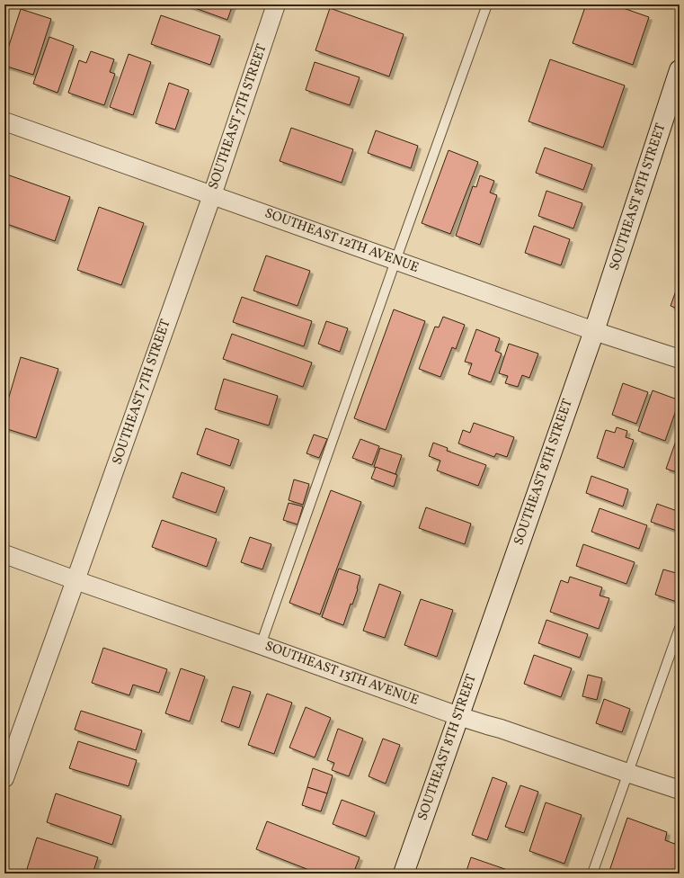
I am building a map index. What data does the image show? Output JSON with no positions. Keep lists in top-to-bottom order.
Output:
{
  "streets": {
    "street": [
      "SOUTHEAST 7TH STREET",
      "SOUTHEAST 8TH STREET",
      "SOUTHEAST 12TH AVENUE",
      "SOUTHEAST 13TH AVENUE"
    ]
  },
  "crossings": [
    ["SOUTHEAST 7TH STREET", "SOUTHEAST 12TH AVENUE"],
    ["SOUTHEAST 7TH STREET", "SOUTHEAST 13TH AVENUE"],
    ["SOUTHEAST 8TH STREET", "SOUTHEAST 12TH AVENUE"],
    ["SOUTHEAST 8TH STREET", "SOUTHEAST 13TH AVENUE"]
  ]
}
